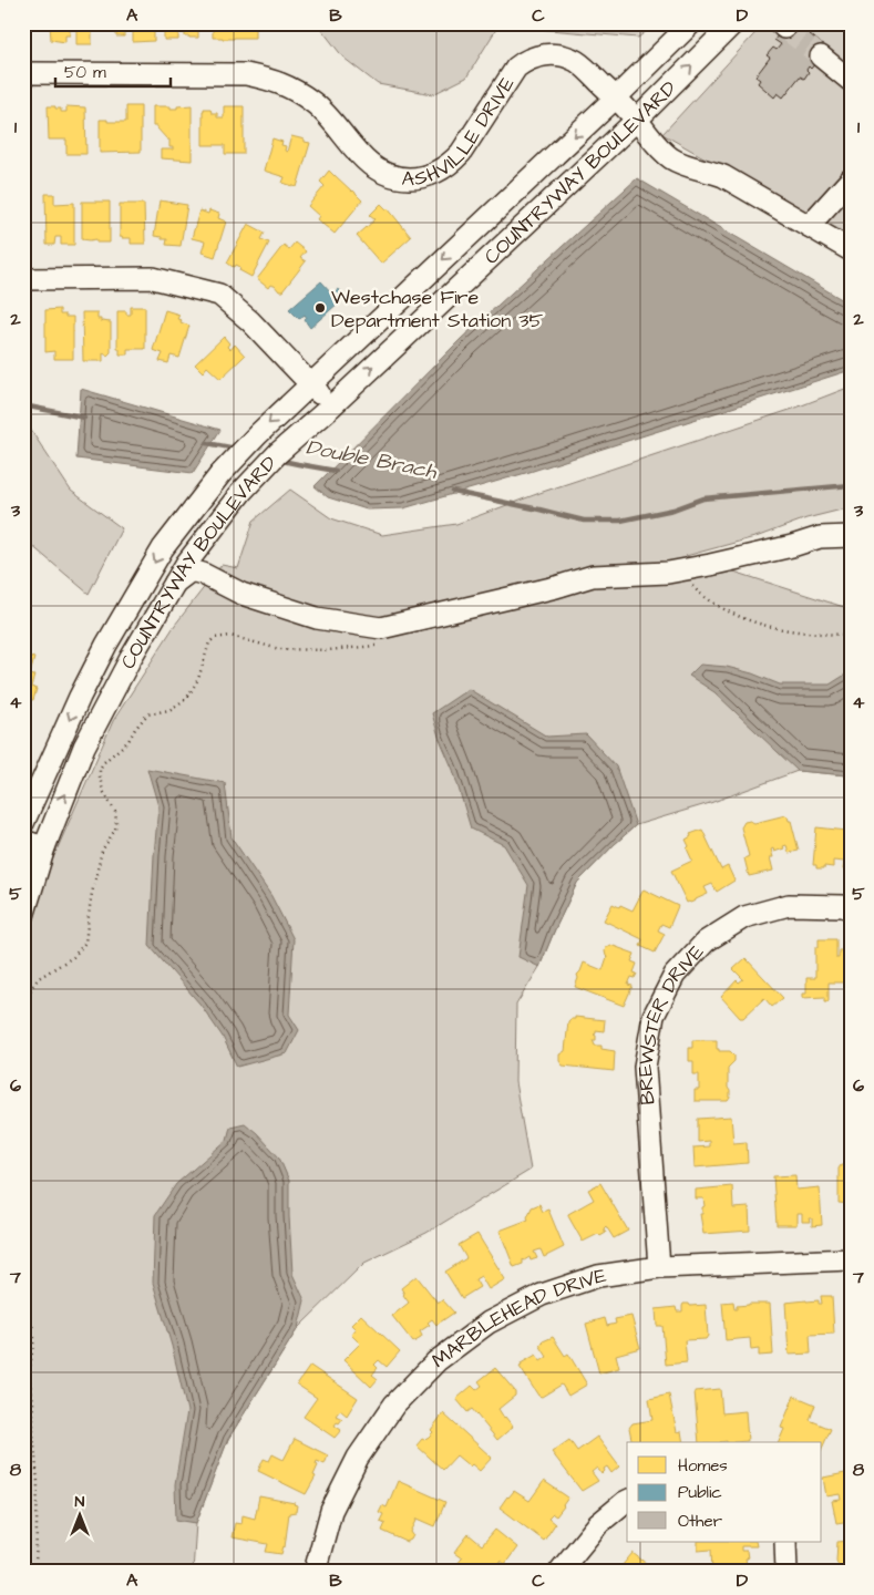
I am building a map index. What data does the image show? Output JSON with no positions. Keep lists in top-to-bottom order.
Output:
{
  "streets": {
    "street": [
      "ASHVILLE DRIVE",
      "COUNTRYWAY BOULEVARD",
      "BREWSTER DRIVE",
      "MARBLEHEAD DRIVE"
    ]
  },
  "crossings": [
    ["ASHVILLE DRIVE", "COUNTRYWAY BOULEVARD"],
    ["BREWSTER DRIVE", "MARBLEHEAD DRIVE"]
  ],
  "water": ["Double Brach"],
  "places": ["Westchase Fire Department Station 35"],
  "legend": ["Homes", "Public", "Other"],
  "scale_bar": "50 m",
  "north": "top",
  "grid": {
    "columns": [
      "A",
      "B",
      "C",
      "D"
    ],
    "rows": [
      "1",
      "2",
      "3",
      "4",
      "5",
      "6",
      "7",
      "8"
    ]
  }
}
